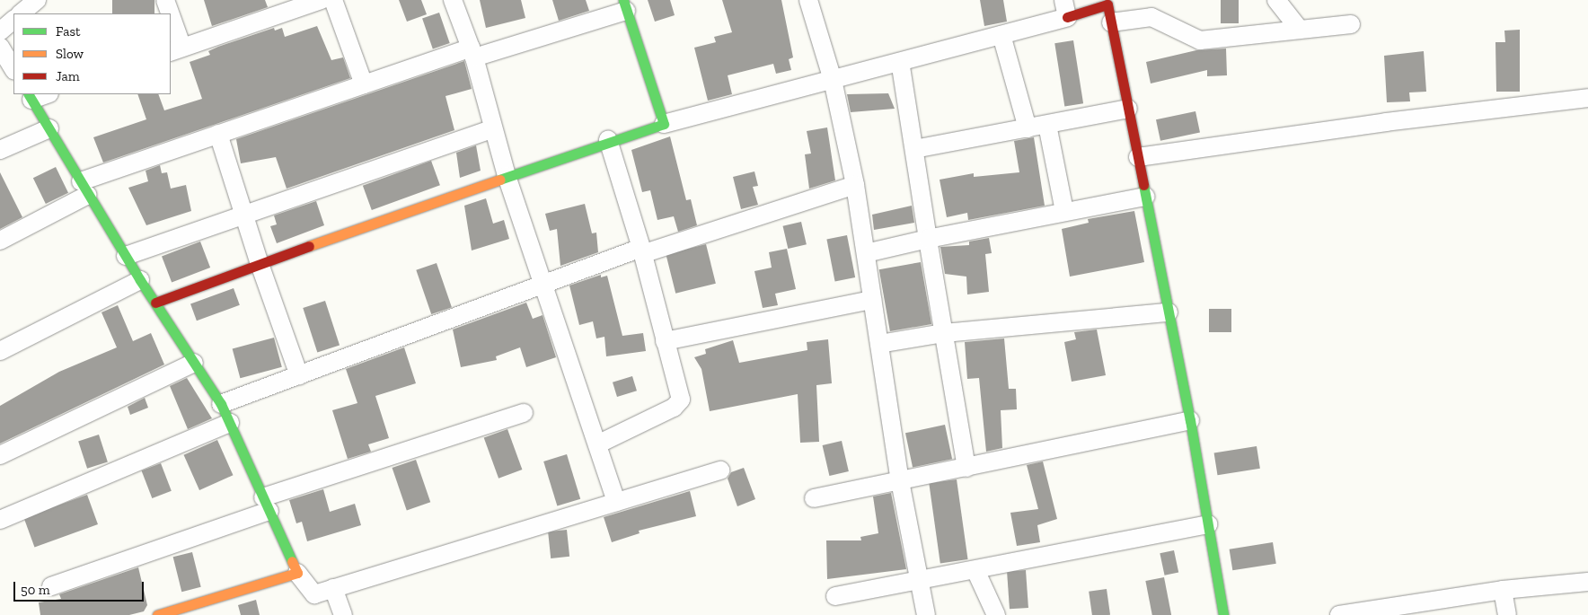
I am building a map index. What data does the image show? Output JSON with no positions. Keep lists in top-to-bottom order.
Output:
{
  "legend": ["Fast", "Slow", "Jam"],
  "scale_bar": "50 m"
}
